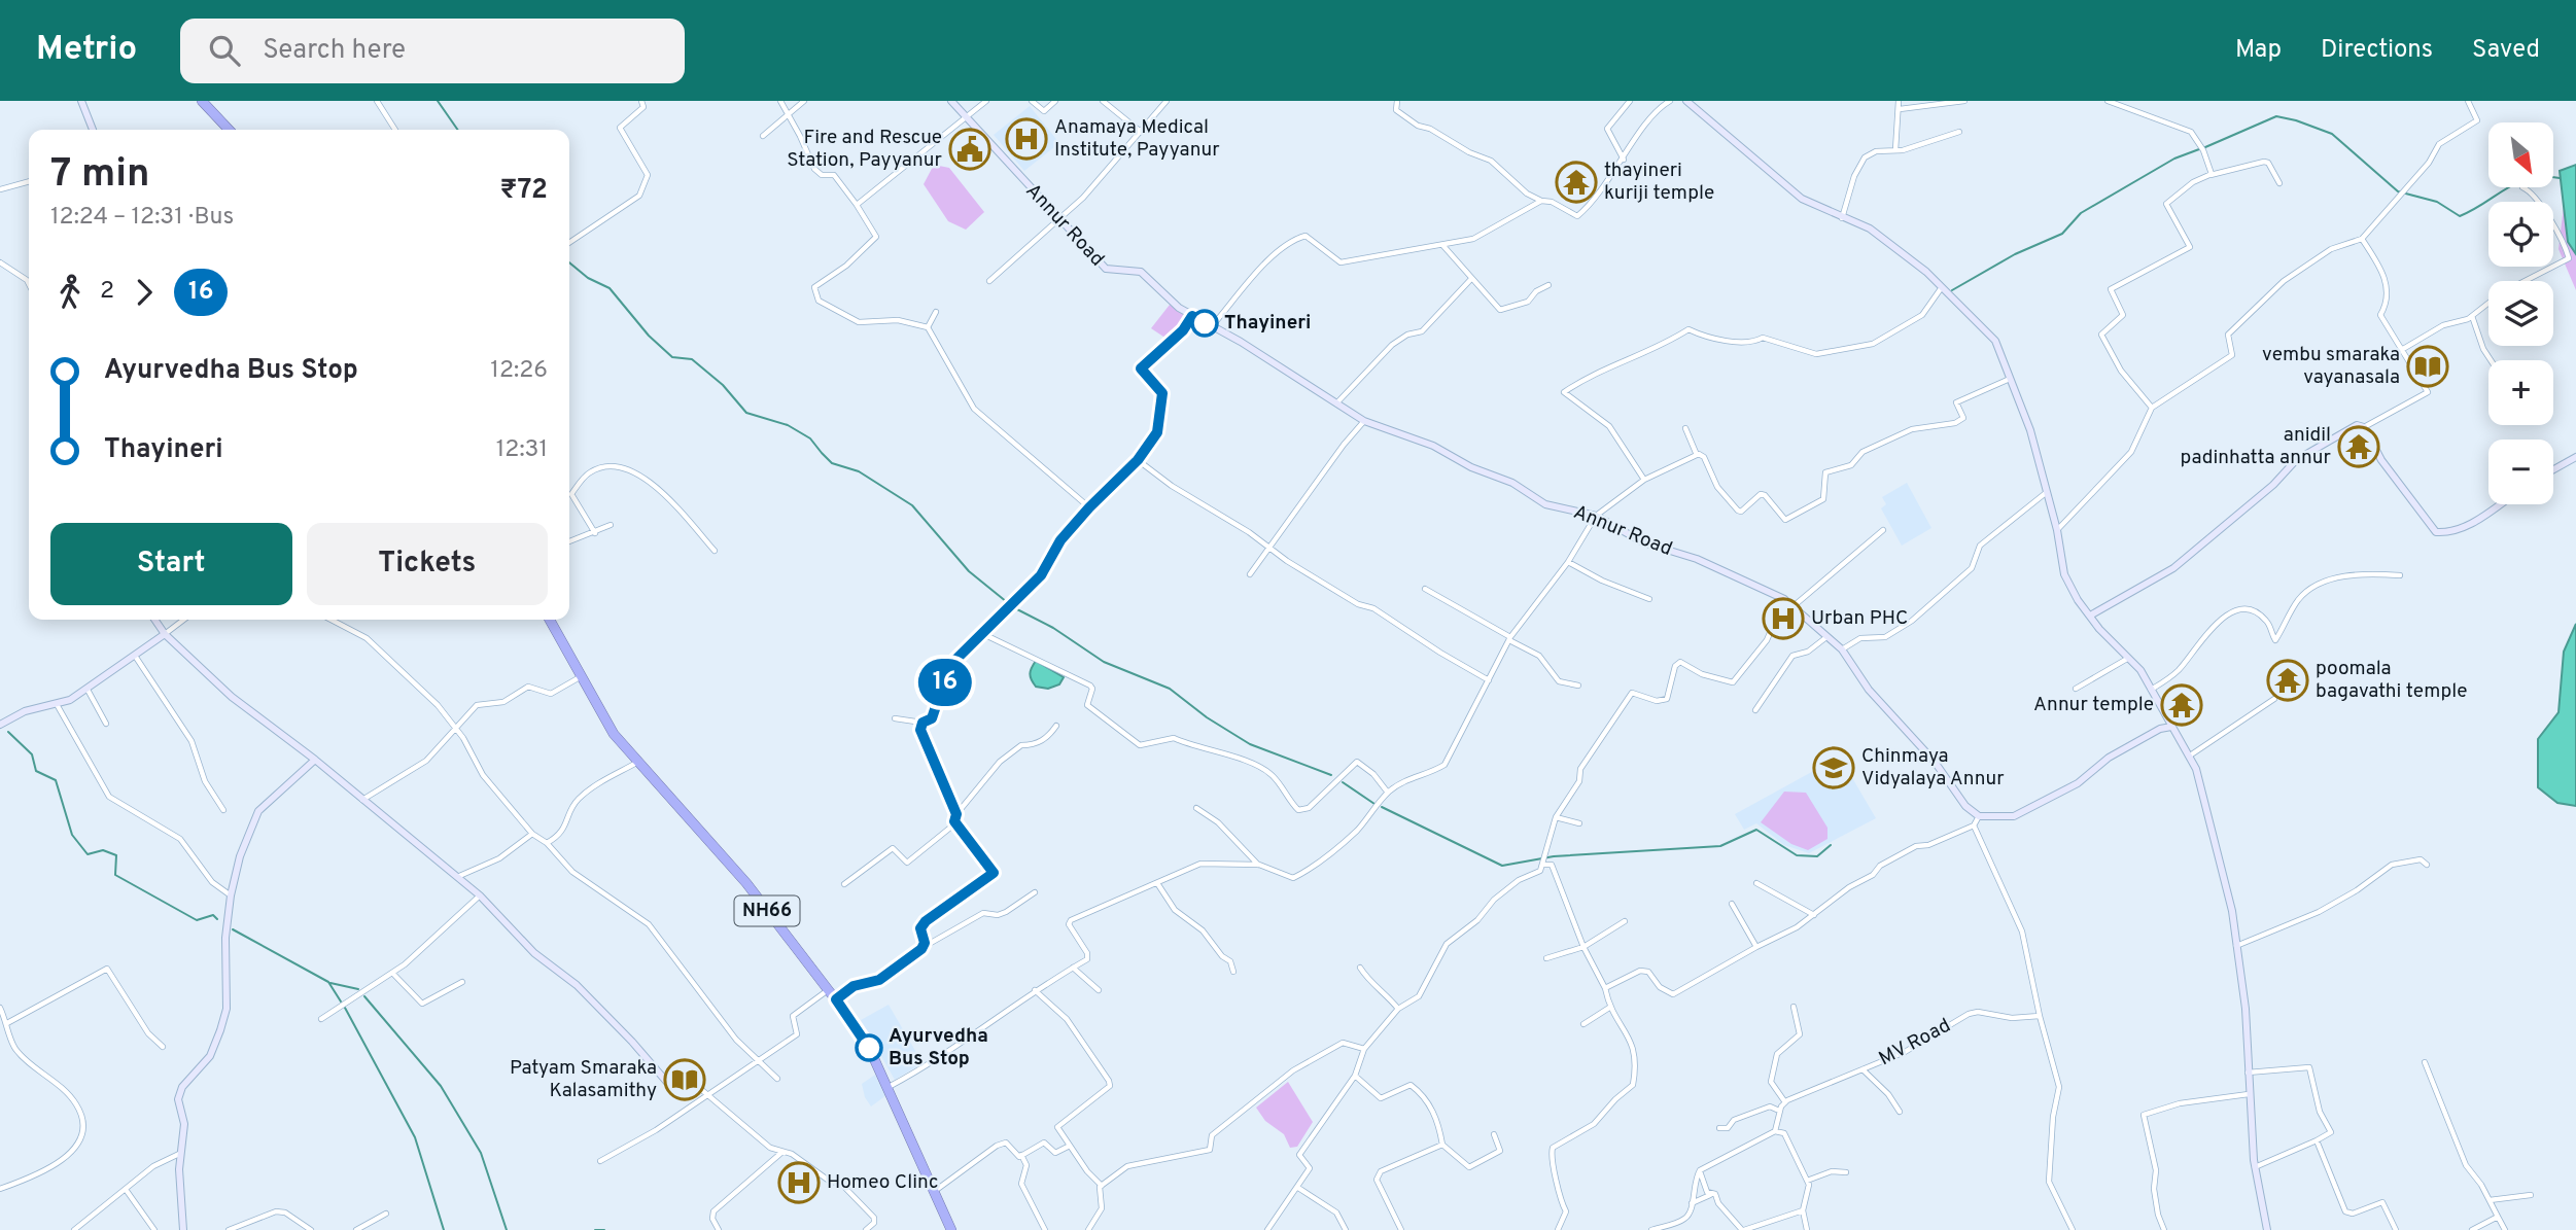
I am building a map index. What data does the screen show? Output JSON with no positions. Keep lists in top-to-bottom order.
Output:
{
  "streets": {
    "highway": ["NH66"],
    "main road": ["Annur Road"],
    "street": ["MV Road"]
  },
  "places": {
    "hospital": ["Anamaya Medical Institute, Payyanur", "Urban PHC", "Homeo Clinc"],
    "public building": ["Fire and Rescue Station, Payyanur"],
    "temple": [
      "thayineri kuriji temple",
      "anidil padinhatta annur",
      "poomala bagavathi temple",
      "Annur temple"
    ],
    "other": ["Thayineri", "Ayurvedha Bus Stop"],
    "library": ["vembu smaraka vayanasala", "Patyam Smaraka Kalasamithy"],
    "school or university": ["Chinmaya Vidyalaya Annur"]
  },
  "lines": ["bus line 16"],
  "north": "bottom right",
  "page": {
    "header": "Metrio",
    "search": "Search here",
    "nav": ["Map", "Directions", "Saved"],
    "on_map": "16",
    "map_buttons": ["+", "−"],
    "heading": ["7 min", "12:24 – 12:31 · Bus", "₹72"],
    "legs": ["2", "16"],
    "list": [
      {
        "name": "Ayurvedha Bus Stop",
        "value": "12:26"
      },
      {
        "name": "Thayineri",
        "value": "12:31"
      }
    ],
    "buttons": ["Start", "Tickets"]
  }
}
